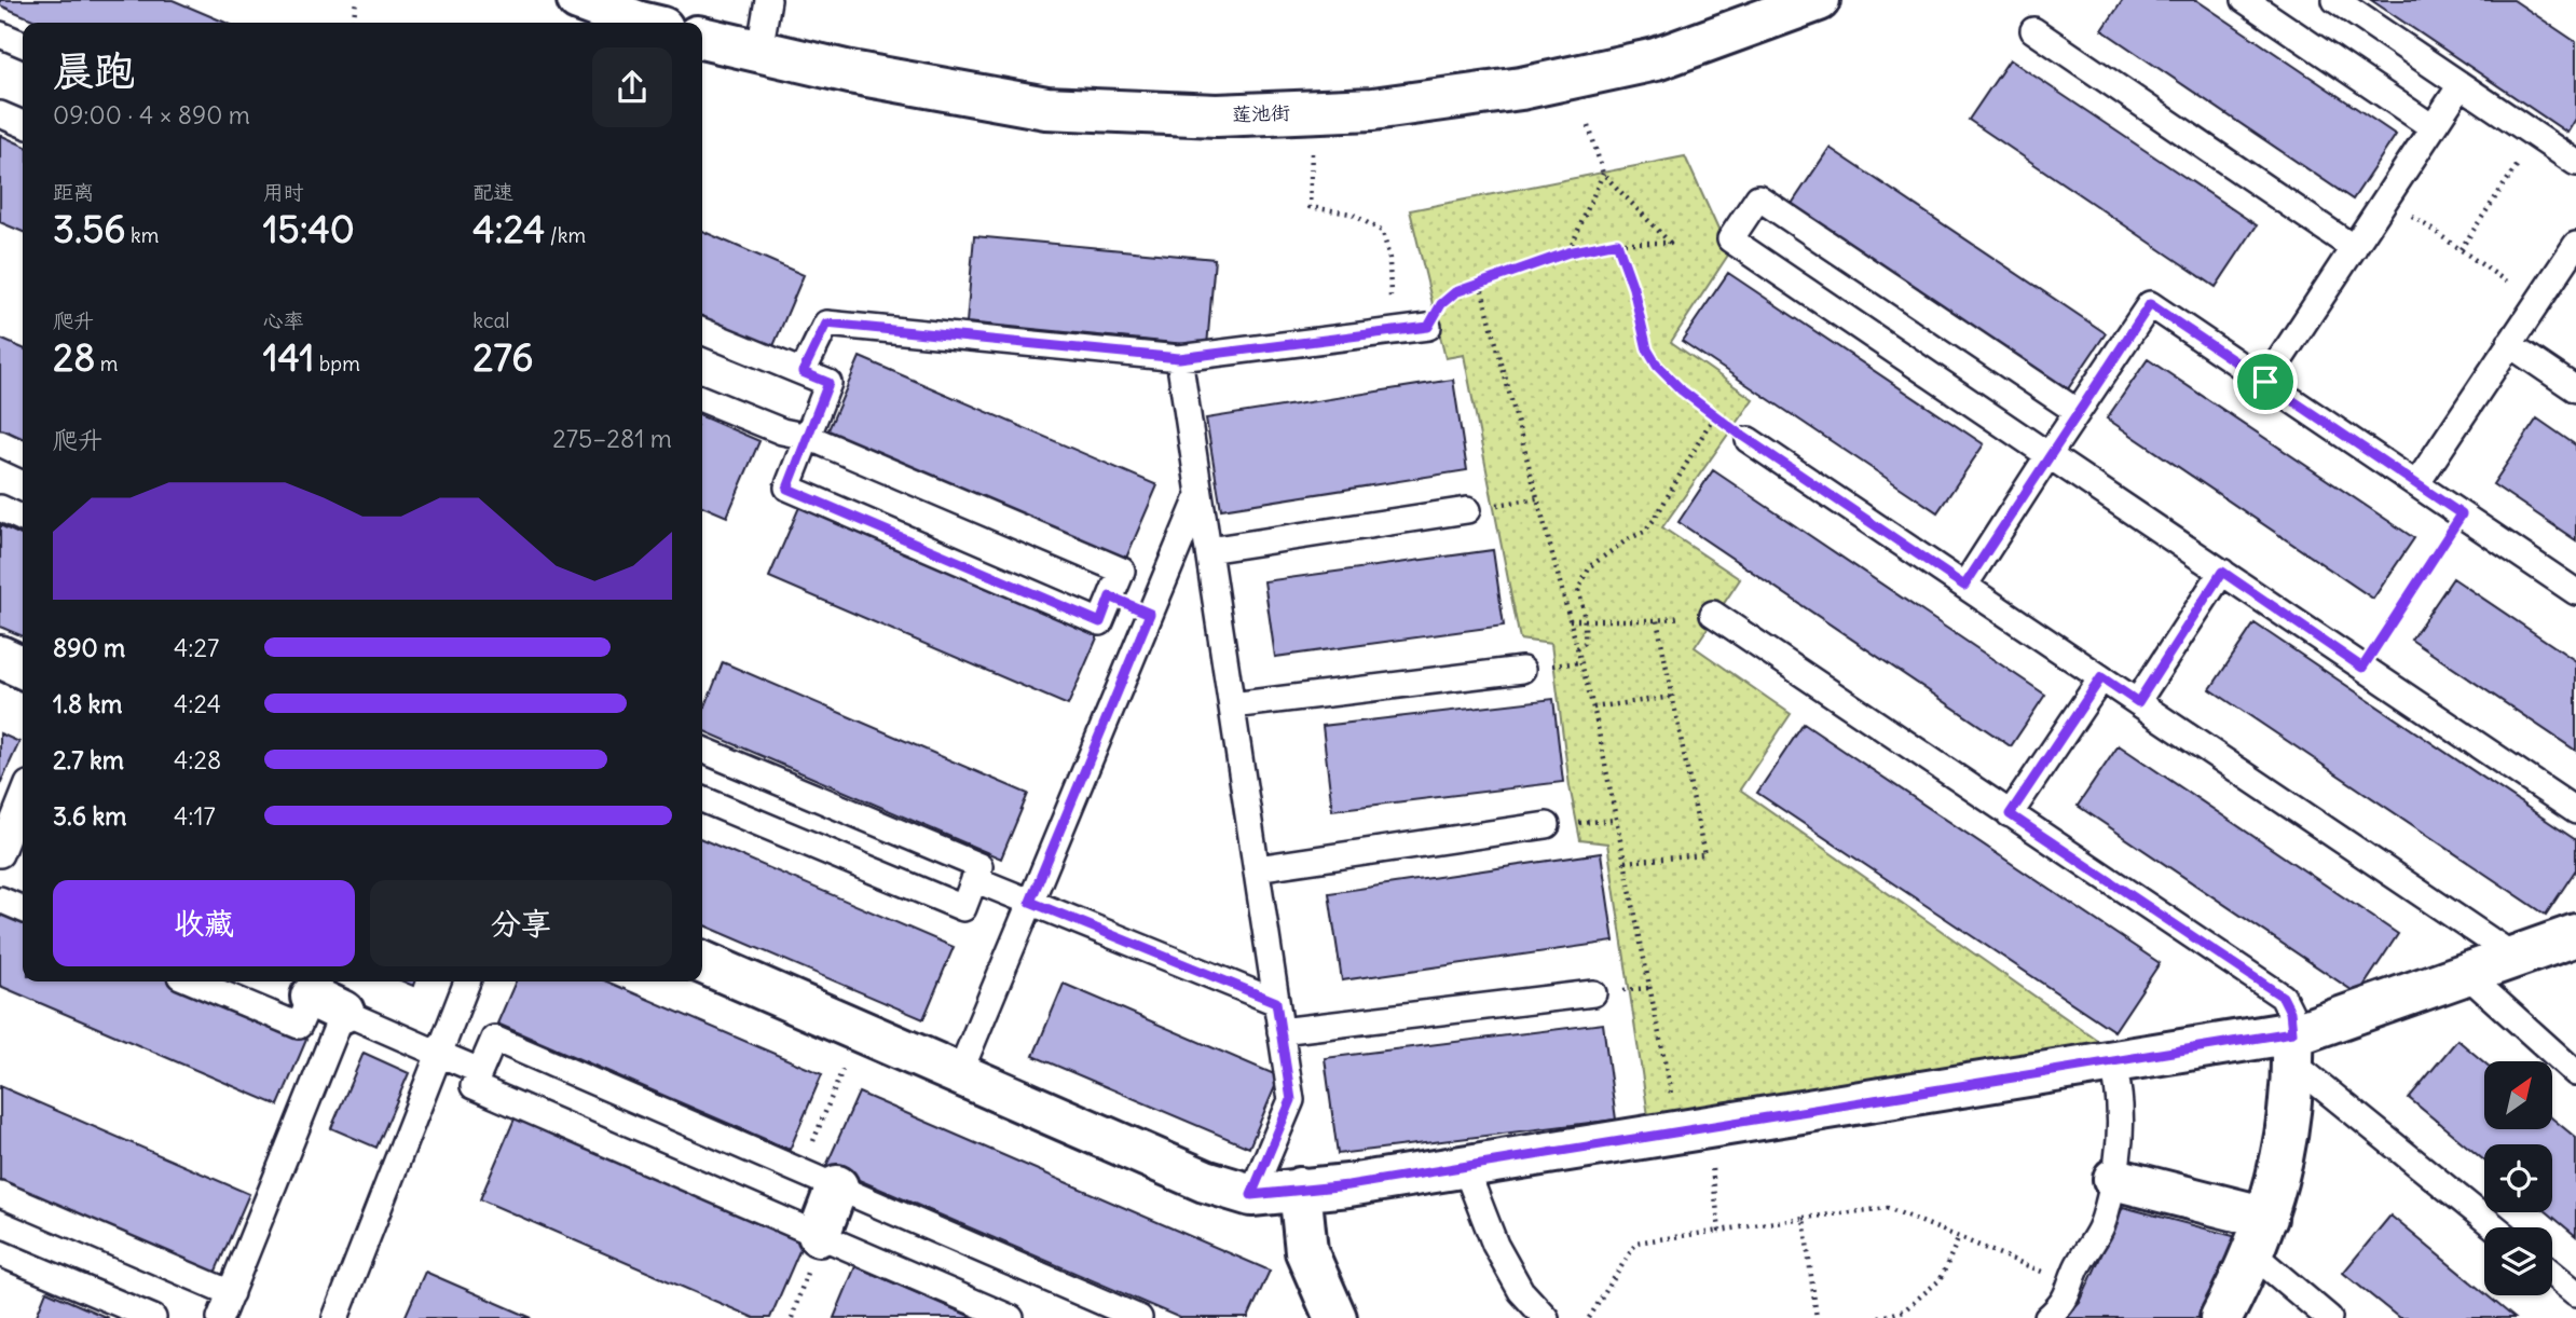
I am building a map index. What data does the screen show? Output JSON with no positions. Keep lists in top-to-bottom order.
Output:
{
  "streets": {
    "street": ["莲池街"]
  },
  "north": "top right",
  "page": {
    "heading": ["晨跑", "09:00 · 4 × 890 m"],
    "stats": [
      ["距离", "3.56 km"],
      ["用时", "15:40"],
      ["配速", "4:24 /km"],
      ["爬升", "28 m"],
      ["心率", "141 bpm"],
      ["kcal", "276"]
    ],
    "chart": ["爬升", "275–281 m"],
    "list": [
      {
        "name": "890 m",
        "note": "4:27"
      },
      {
        "name": "1.8 km",
        "note": "4:24"
      },
      {
        "name": "2.7 km",
        "note": "4:28"
      },
      {
        "name": "3.6 km",
        "note": "4:17"
      }
    ],
    "buttons": ["收藏", "分享"]
  }
}
